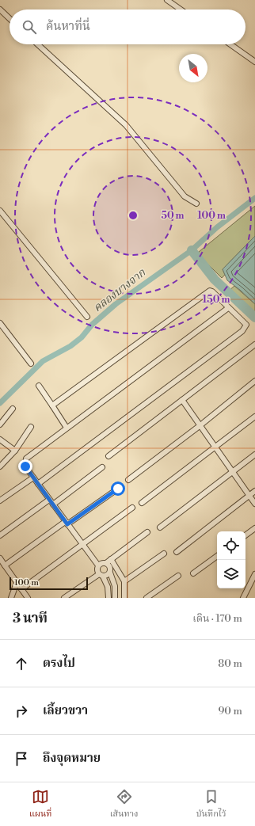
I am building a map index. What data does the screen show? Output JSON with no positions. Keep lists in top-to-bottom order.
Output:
{
  "water": ["คลองบางจาก"],
  "scale_bar": "100 m",
  "north": "bottom right",
  "page": {
    "search": "ค้นหาที่นี่",
    "scale": "100 m",
    "heading": ["3 นาที", "เดิน · 170 m"],
    "list": [
      ["ตรงไป", "80 m"],
      ["เลี้ยวขวา", "90 m"],
      "ถึงจุดหมาย"
    ],
    "nav": ["แผนที่", "เส้นทาง", "บันทึกไว้"]
  },
  "rings": ["50 m", "100 m", "150 m"]
}
